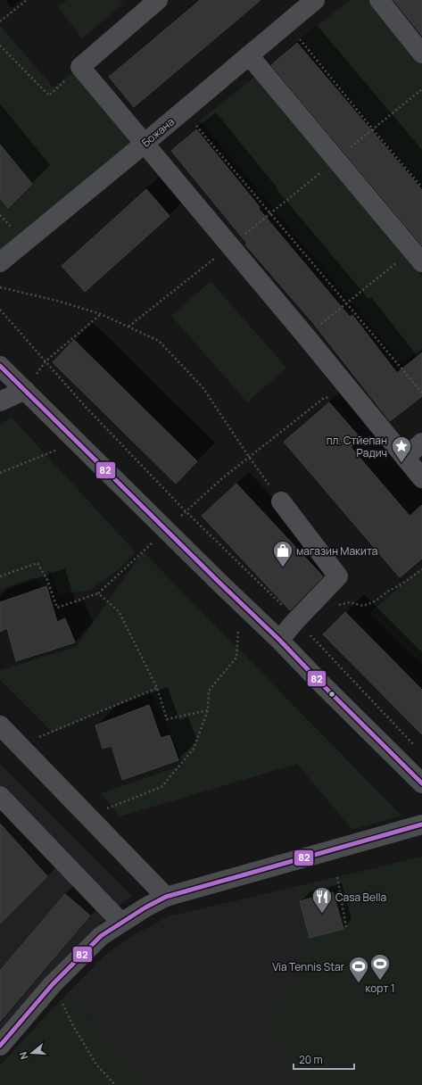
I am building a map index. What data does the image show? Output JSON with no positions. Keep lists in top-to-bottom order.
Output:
{
  "streets": {
    "street": ["Божана"]
  },
  "places": {
    "place": ["пл. Стйепан Радич"],
    "shop": ["магазин Макита"],
    "restaurant": ["Casa Bella"],
    "sports": ["корт 1", "Via Tennis Star"]
  },
  "lines": ["transit line 82"],
  "scale_bar": "20 m",
  "north": "left"
}
